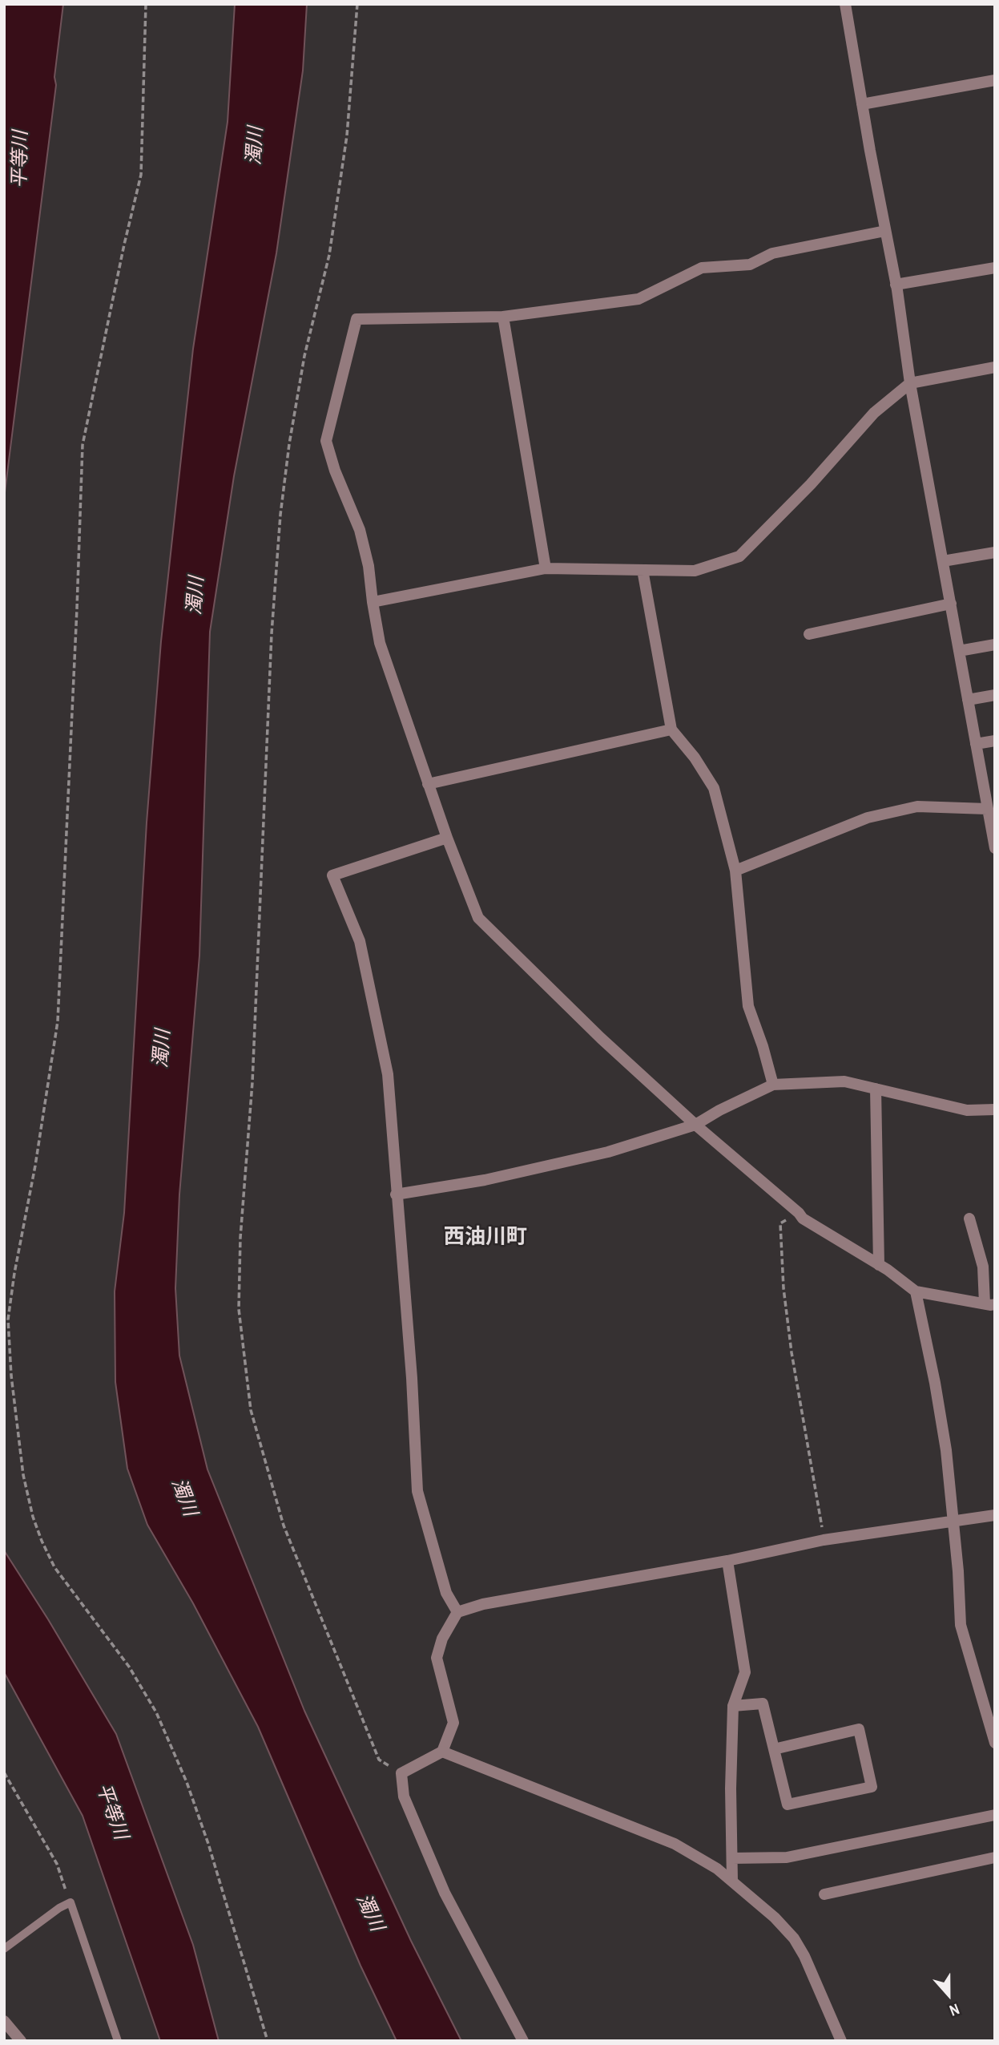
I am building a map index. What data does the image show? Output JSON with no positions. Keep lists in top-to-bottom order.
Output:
{
  "districts": ["西油川町"],
  "water": ["濁川", "平等川"],
  "north": "bottom"
}
